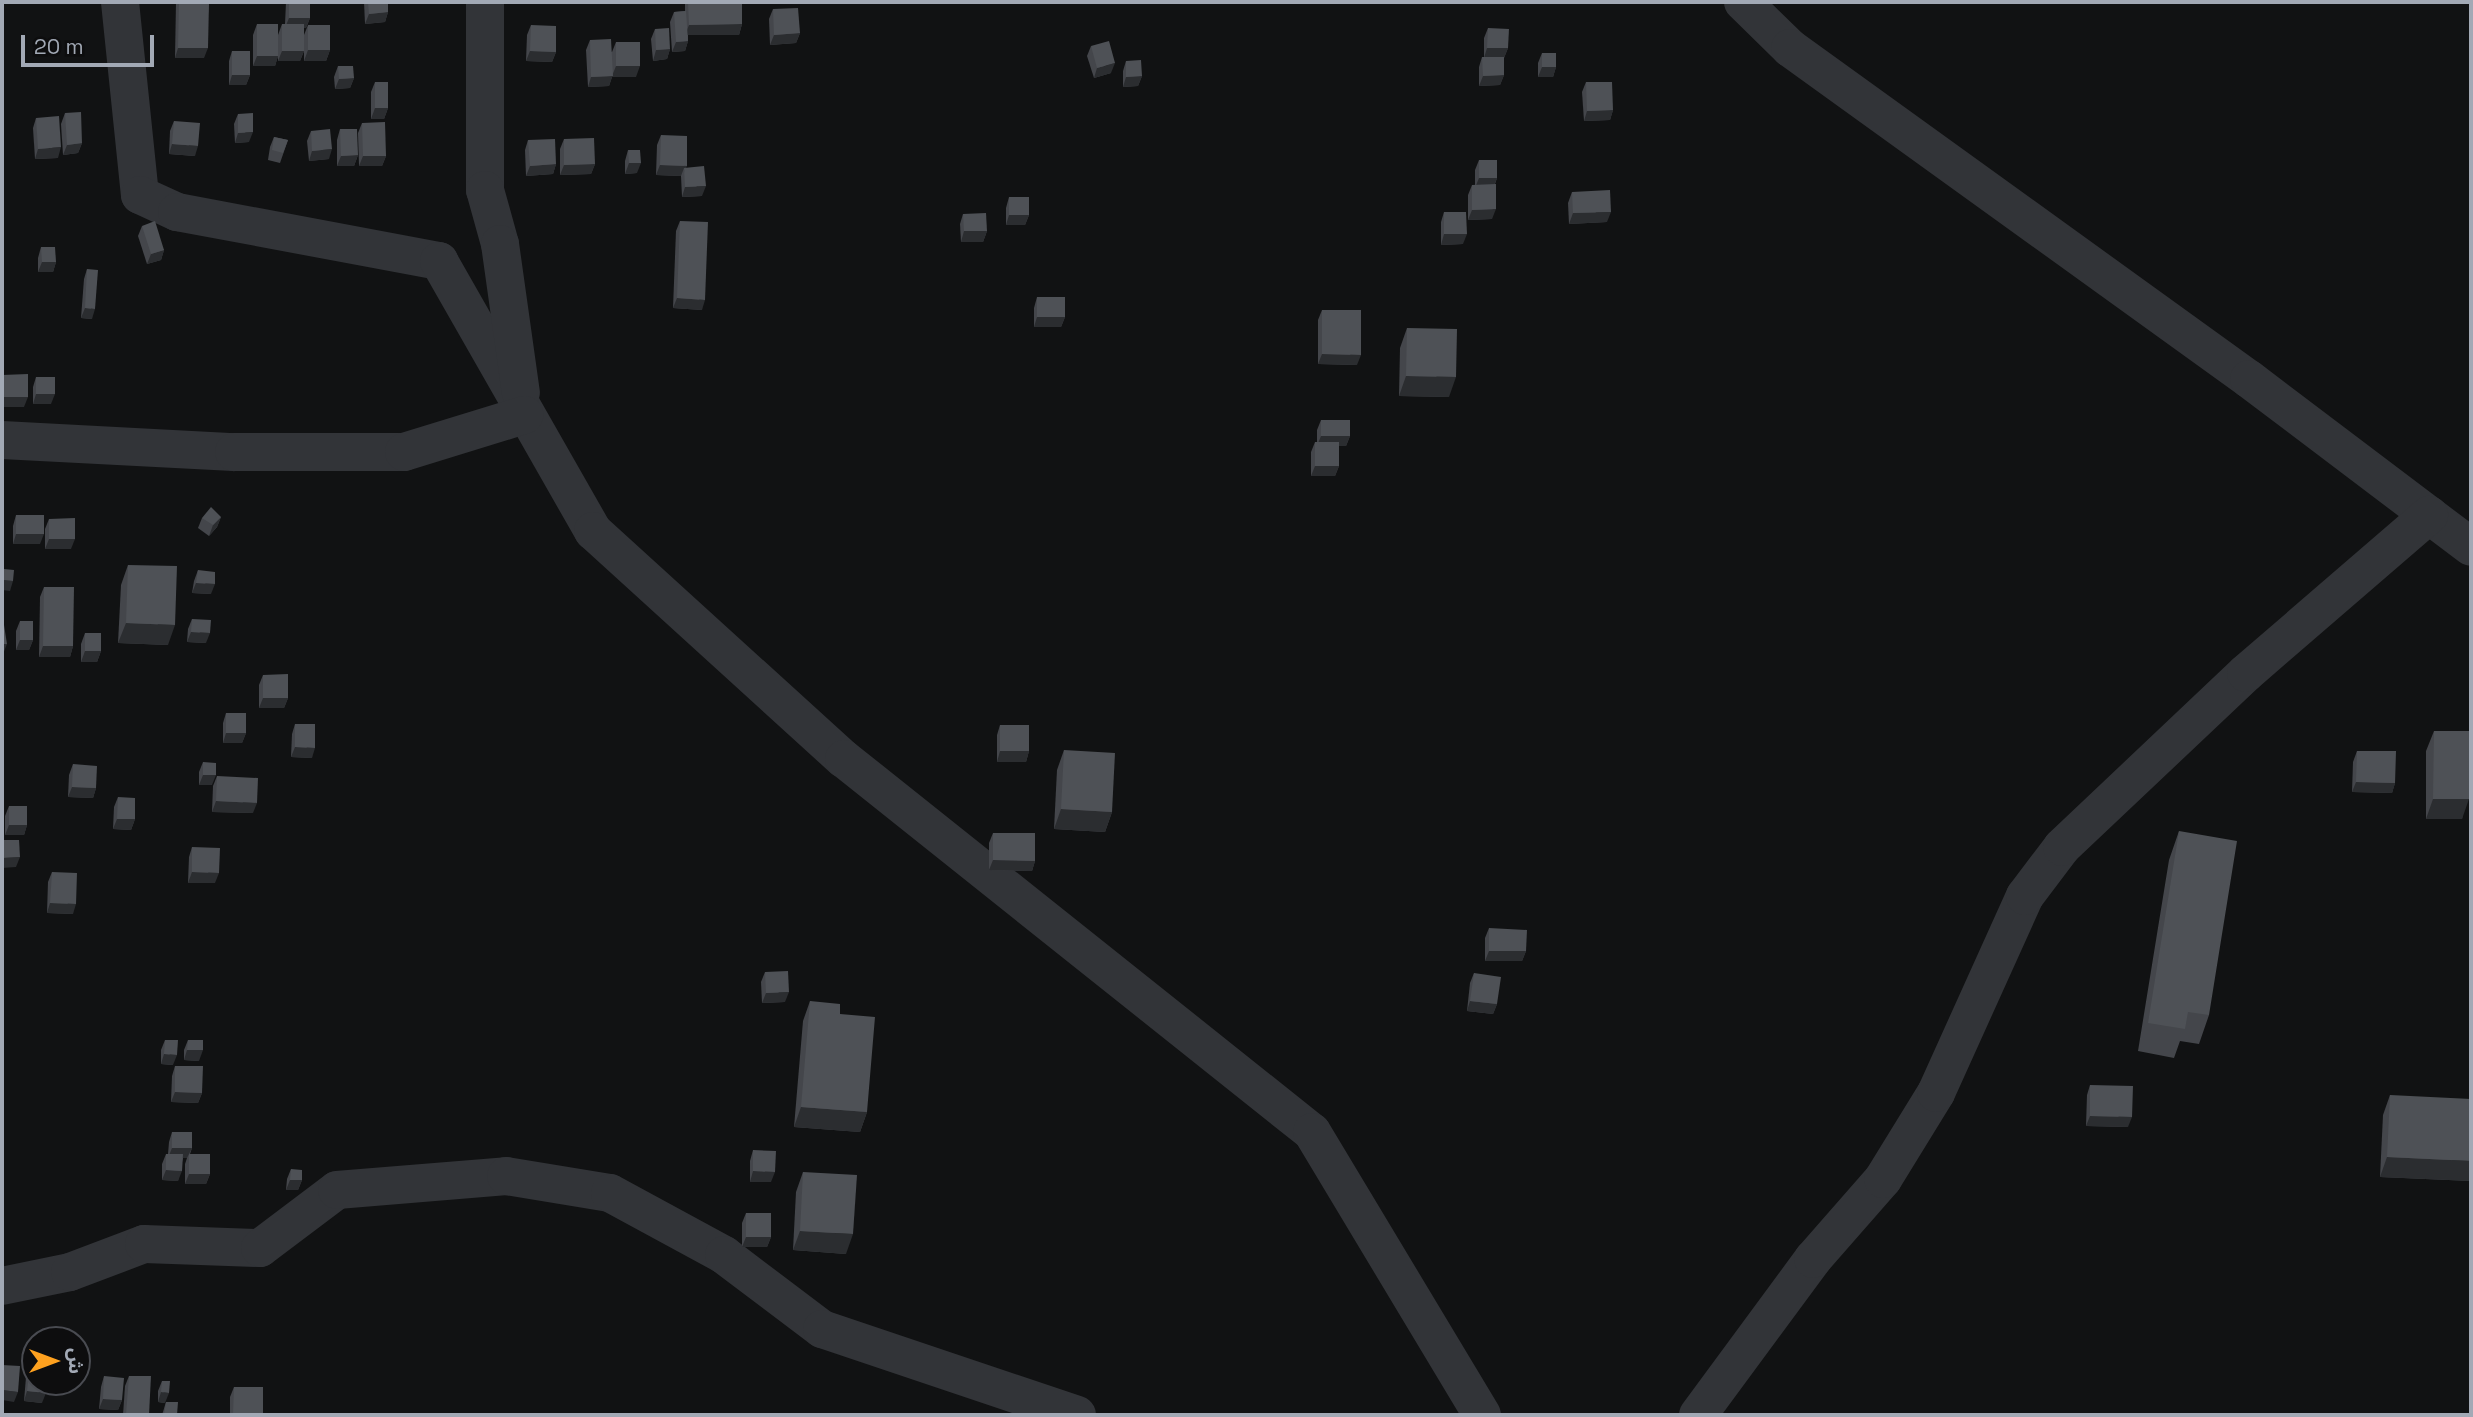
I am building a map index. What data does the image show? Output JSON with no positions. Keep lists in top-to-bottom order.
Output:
{
  "scale_bar": "20 m",
  "north": "right"
}
